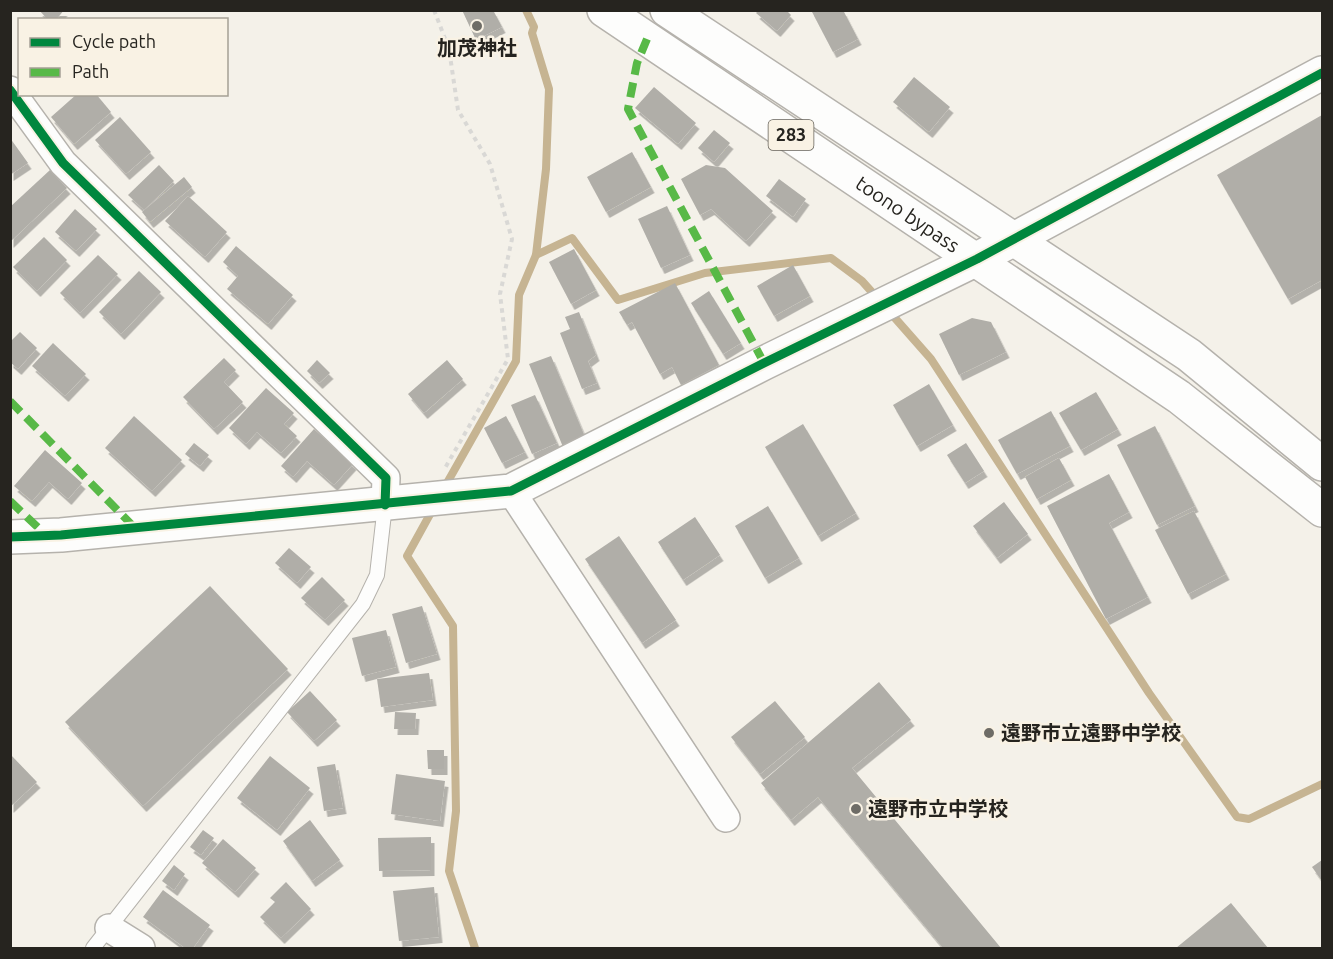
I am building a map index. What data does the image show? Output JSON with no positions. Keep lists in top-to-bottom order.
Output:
{
  "streets": {
    "main road": ["283", "toono bypass"]
  },
  "places": ["加茂神社", "遠野市立遠野中学校", "遠野市立中学校"],
  "legend": ["Cycle path", "Path"]
}
